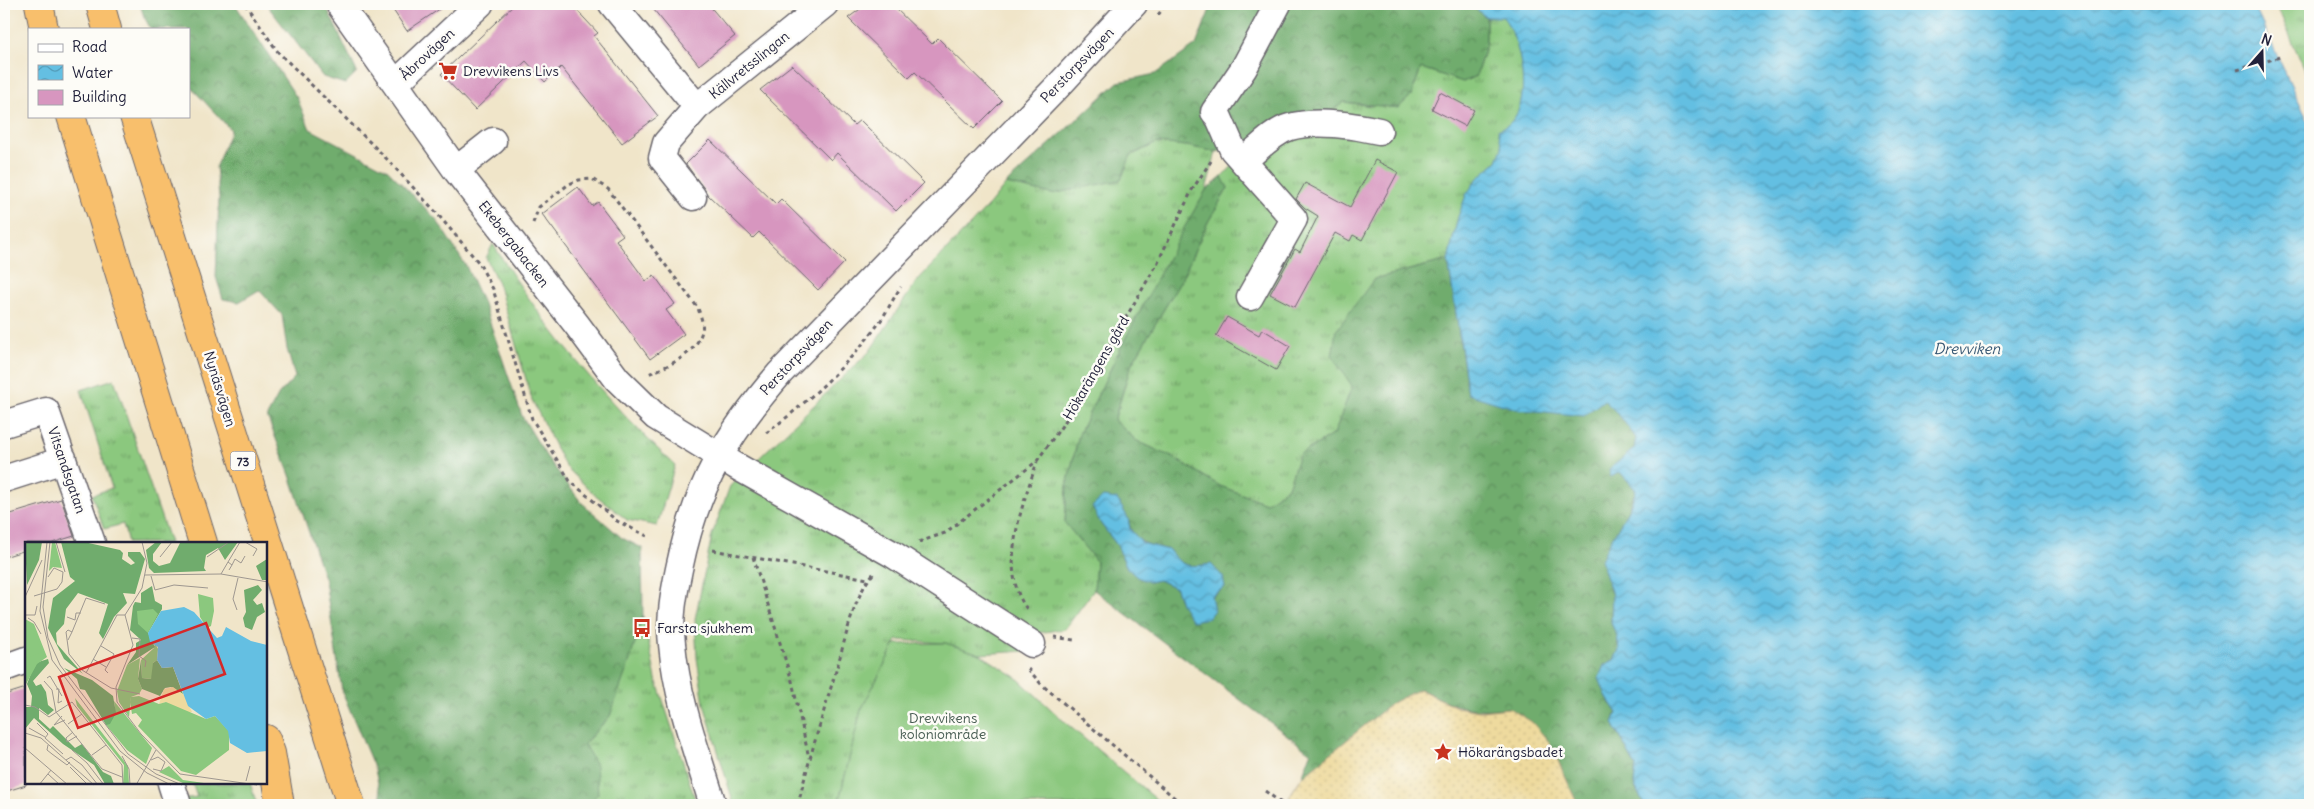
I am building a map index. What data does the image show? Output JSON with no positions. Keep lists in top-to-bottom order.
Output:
{
  "streets": {
    "highway": ["Nynäsvägen", "73"],
    "street": [
      "Åbrovägen",
      "Källvretsslingan",
      "Perstorpsvägen",
      "Ekebergabacken",
      "Vitsandsgatan"
    ],
    "path": ["Hökarängens gård"]
  },
  "crossings": [
    ["Åbrovägen", "Ekebergabacken"],
    ["Perstorpsvägen", "Ekebergabacken"],
    ["Ekebergabacken", "Hökarängens gård"]
  ],
  "water": ["Drevviken"],
  "parks": ["Drevvikens koloniområde"],
  "places": {
    "supermarket": ["Drevvikens Livs"],
    "bus stop": ["Farsta sjukhem"],
    "place": ["Hökarängsbadet"]
  },
  "legend": ["Road", "Water", "Building"],
  "north": "top"
}
